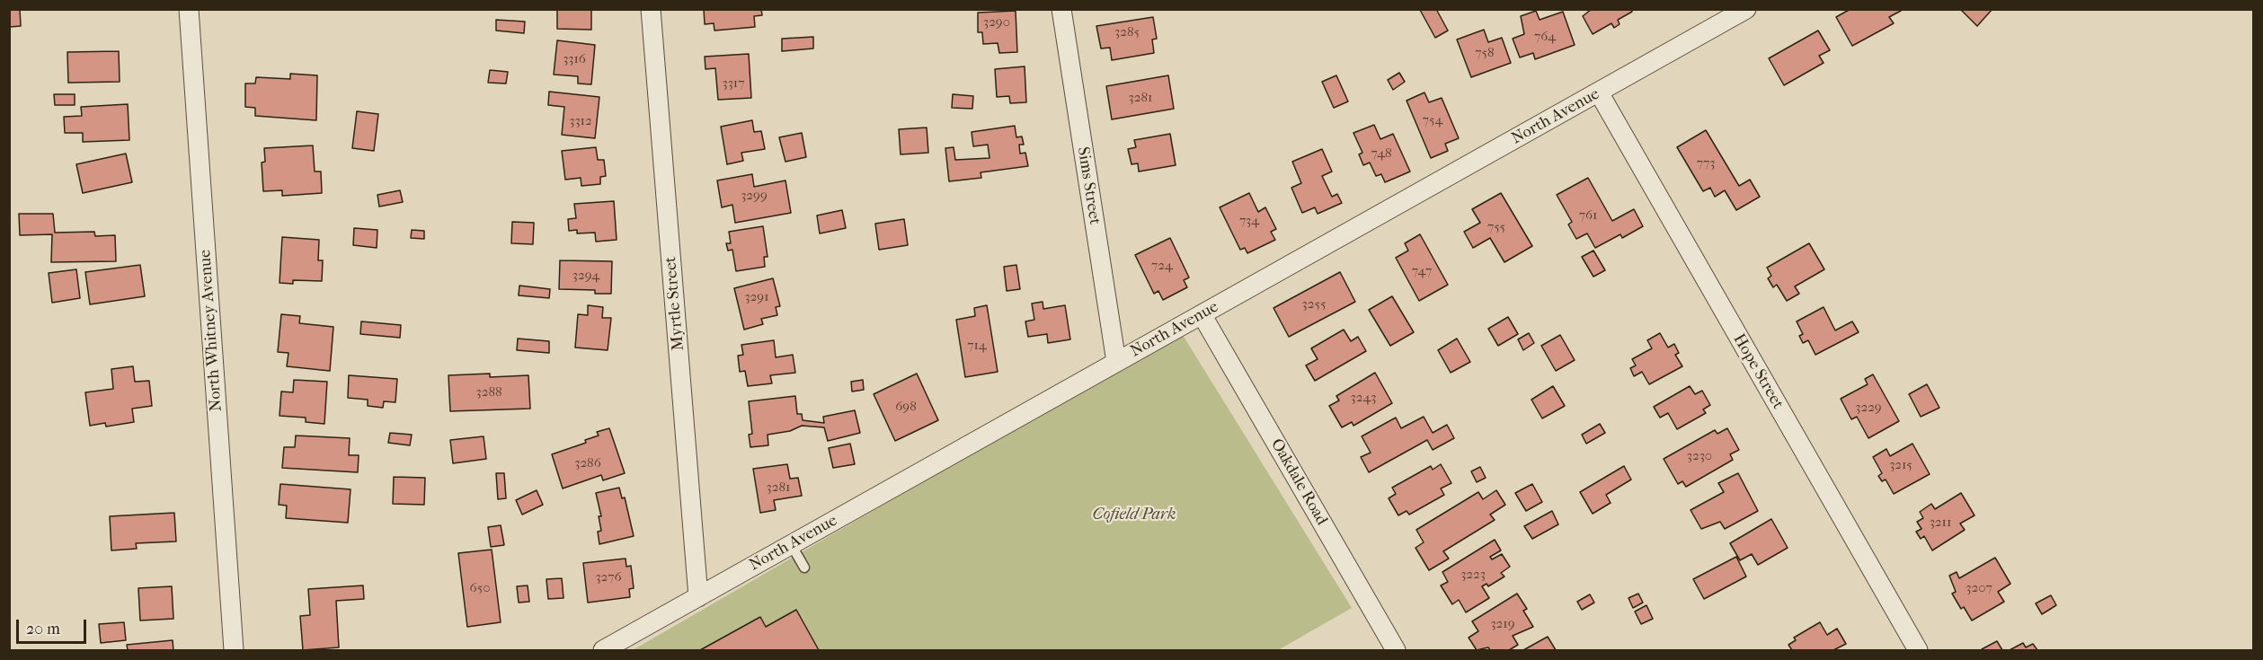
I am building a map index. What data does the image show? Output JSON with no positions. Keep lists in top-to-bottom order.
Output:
{
  "streets": {
    "street": [
      "North Avenue",
      "Sims Street",
      "Myrtle Street",
      "North Whitney Avenue",
      "Hope Street",
      "Oakdale Road"
    ]
  },
  "crossings": [
    ["North Avenue", "Sims Street"],
    ["North Avenue", "Myrtle Street"],
    ["North Avenue", "Hope Street"],
    ["North Avenue", "Oakdale Road"]
  ],
  "parks": ["Cofield Park"],
  "house_numbers": [
    "3290",
    "3285",
    "764",
    "758",
    "3316",
    "3317",
    "3281",
    "754",
    "3312",
    "748",
    "773",
    "3299",
    "761",
    "734",
    "755",
    "724",
    "747",
    "3294",
    "3291",
    "3255",
    "714",
    "3288",
    "3243",
    "698",
    "3229",
    "3230",
    "3286",
    "3215",
    "3281",
    "3211",
    "3223",
    "3276",
    "650",
    "3207",
    "3219"
  ],
  "scale_bar": "20 m"
}
